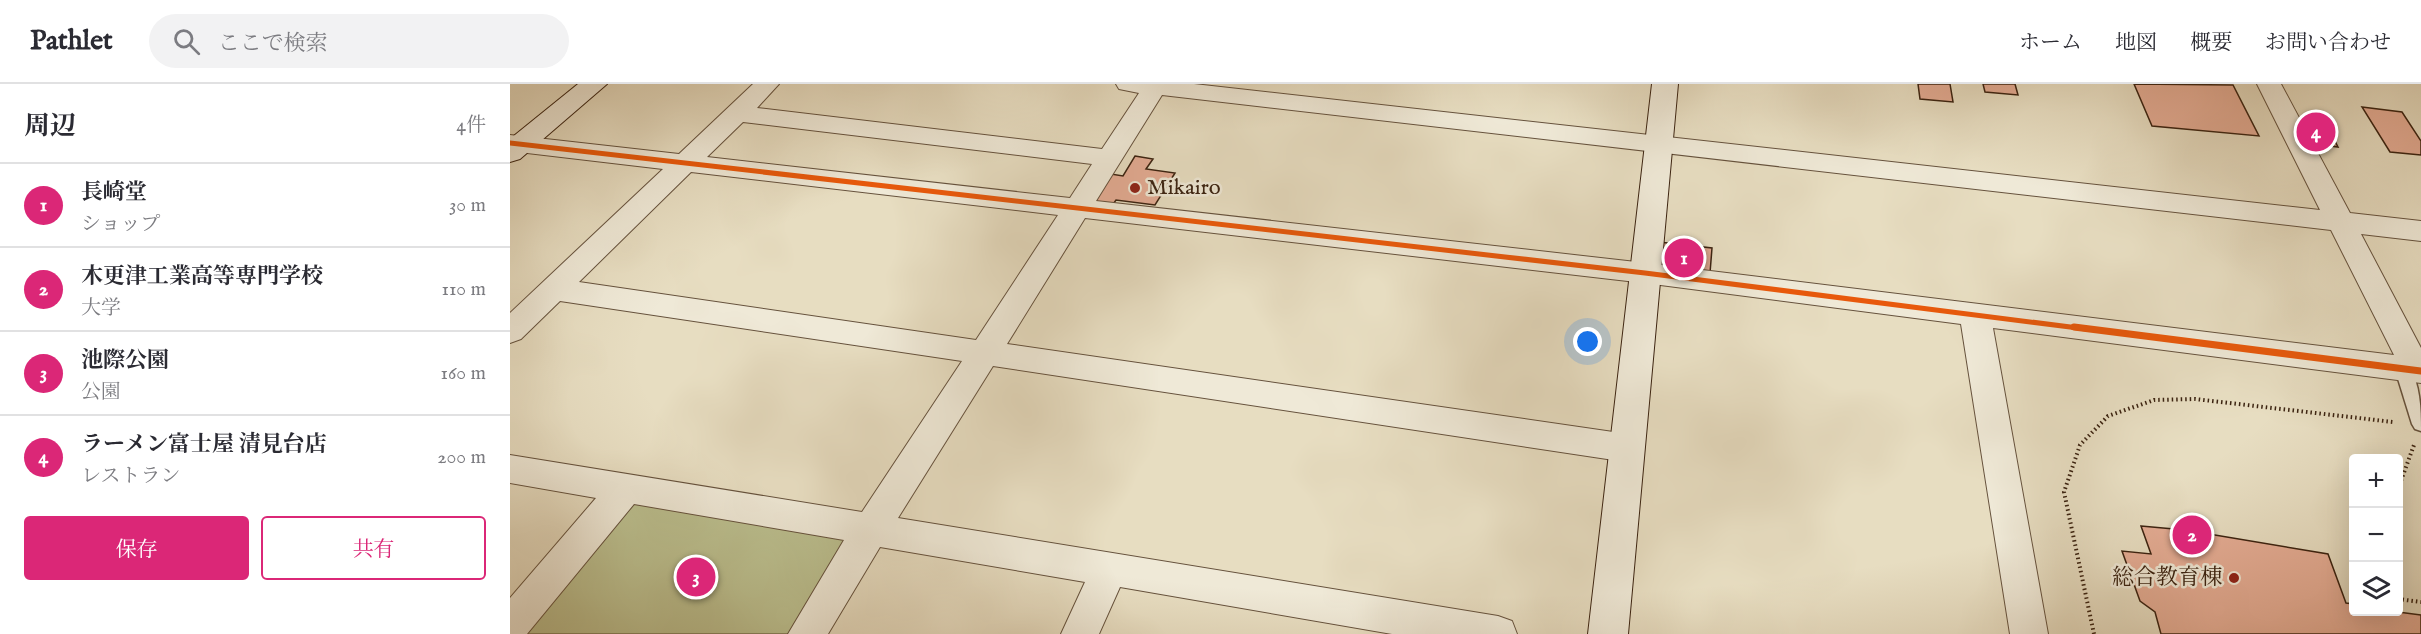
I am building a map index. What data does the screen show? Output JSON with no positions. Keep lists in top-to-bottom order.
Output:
{
  "places": ["Mikairo", "総合教育棟"],
  "page": {
    "header": "Pathlet",
    "search": "ここで検索",
    "nav": [
      "ホーム",
      "地図",
      "概要",
      "お問い合わせ"
    ],
    "heading": ["周辺", "4件"],
    "pins": [
      "4",
      "1",
      "2",
      "3"
    ],
    "list": [
      {
        "mark": "1",
        "name": "長崎堂",
        "note": "ショップ",
        "value": "30 m"
      },
      {
        "mark": "2",
        "name": "木更津工業高等専門学校",
        "note": "大学",
        "value": "110 m"
      },
      {
        "mark": "3",
        "name": "池際公園",
        "note": "公園",
        "value": "160 m"
      },
      {
        "mark": "4",
        "name": "ラーメン富士屋 清見台店",
        "note": "レストラン",
        "value": "200 m"
      }
    ],
    "map_buttons": ["+", "−"],
    "buttons": ["保存", "共有"]
  }
}
